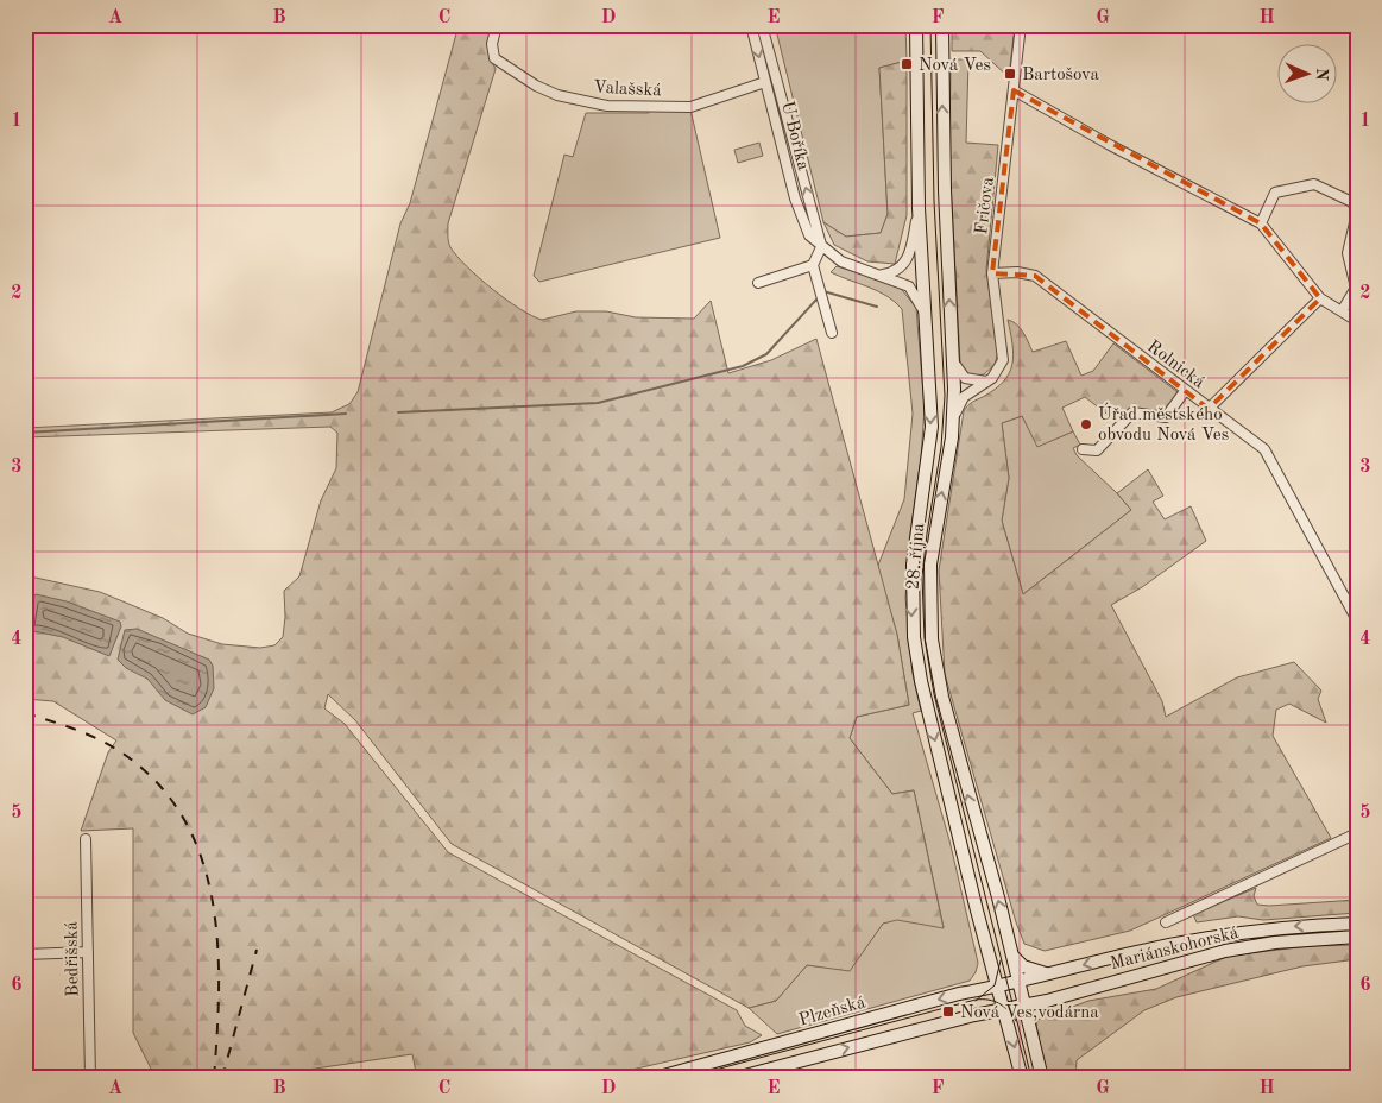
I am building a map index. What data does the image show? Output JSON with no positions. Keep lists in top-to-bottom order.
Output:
{
  "streets": {
    "main road": ["28. října", "Mariánskohorská", "Plzeňská"],
    "street": [
      "Valašská",
      "U Boříka",
      "Fričova",
      "Rolnická",
      "Bedřišská"
    ]
  },
  "crossings": [
    ["Valašská", "U Boříka"],
    ["U Boříka", "28. října"],
    ["Fričova", "Rolnická"],
    ["Fričova", "28. října"],
    ["28. října", "Mariánskohorská"],
    ["28. října", "Plzeňská"],
    ["Mariánskohorská", "Plzeňská"]
  ],
  "places": {
    "transit": ["Nová Ves", "Bartošova", "Nová Ves,vodárna"],
    "other": ["Úřad městského obvodu Nová Ves"]
  },
  "north": "right",
  "grid": {
    "columns": [
      "A",
      "B",
      "C",
      "D",
      "E",
      "F",
      "G",
      "H"
    ],
    "rows": [
      "1",
      "2",
      "3",
      "4",
      "5",
      "6"
    ]
  }
}
